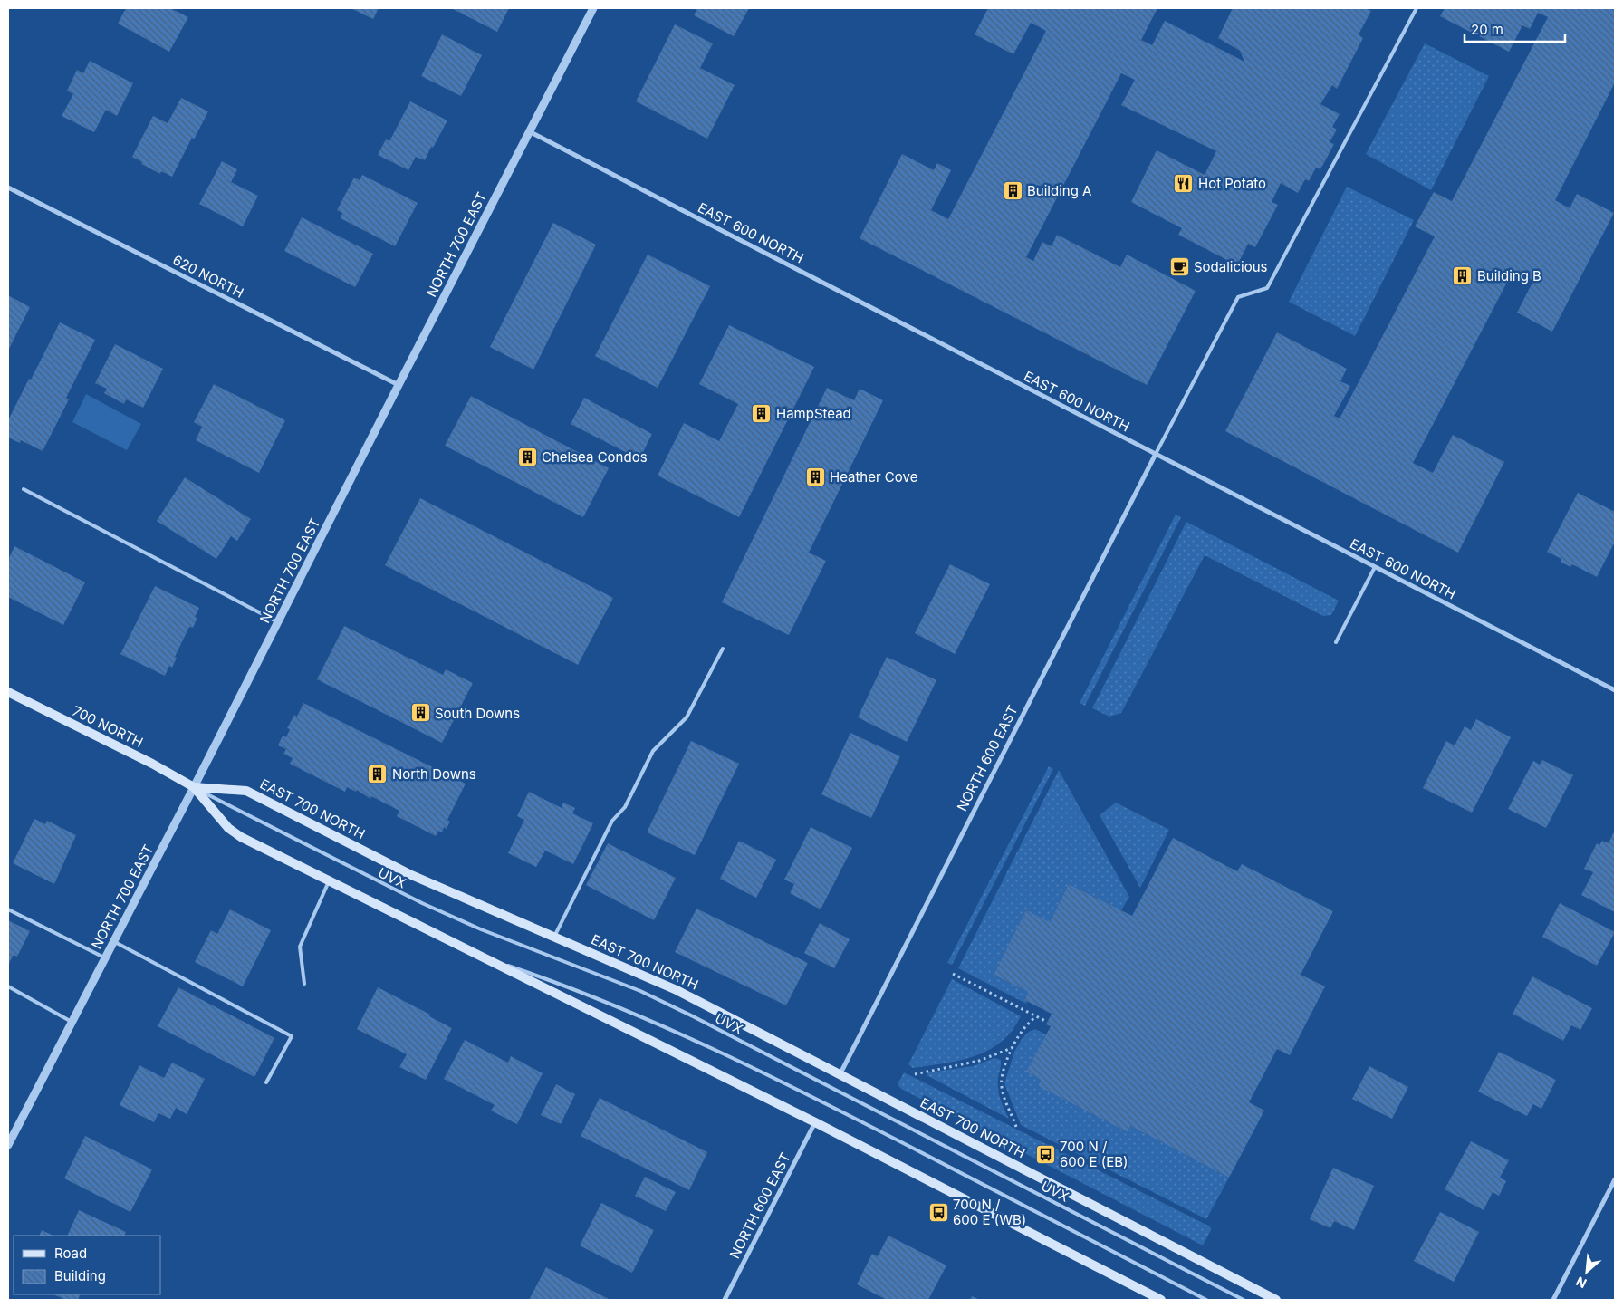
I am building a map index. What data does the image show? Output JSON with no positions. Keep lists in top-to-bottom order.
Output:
{
  "streets": {
    "main road": ["700 NORTH", "EAST 700 NORTH"],
    "street": [
      "EAST 600 NORTH",
      "NORTH 700 EAST",
      "620 NORTH",
      "NORTH 600 EAST"
    ],
    "lane": ["UVX"]
  },
  "crossings": [
    ["EAST 600 NORTH", "NORTH 700 EAST"],
    ["EAST 600 NORTH", "NORTH 600 EAST"],
    ["NORTH 700 EAST", "620 NORTH"],
    ["NORTH 700 EAST", "700 NORTH"],
    ["NORTH 700 EAST", "EAST 700 NORTH"],
    ["NORTH 700 EAST", "UVX"],
    ["700 NORTH", "EAST 700 NORTH"],
    ["700 NORTH", "UVX"],
    ["NORTH 600 EAST", "EAST 700 NORTH"],
    ["EAST 700 NORTH", "UVX"]
  ],
  "places": {
    "restaurant": ["Hot Potato"],
    "building": [
      "Building A",
      "Building B",
      "HampStead",
      "Chelsea Condos",
      "Heather Cove",
      "South Downs",
      "North Downs"
    ],
    "cafe": ["Sodalicious"],
    "bus stop": ["700 N / 600 E (EB)", "700 N / 600 E (WB)"]
  },
  "legend": ["Road", "Building"],
  "scale_bar": "20 m",
  "north": "bottom left"
}
